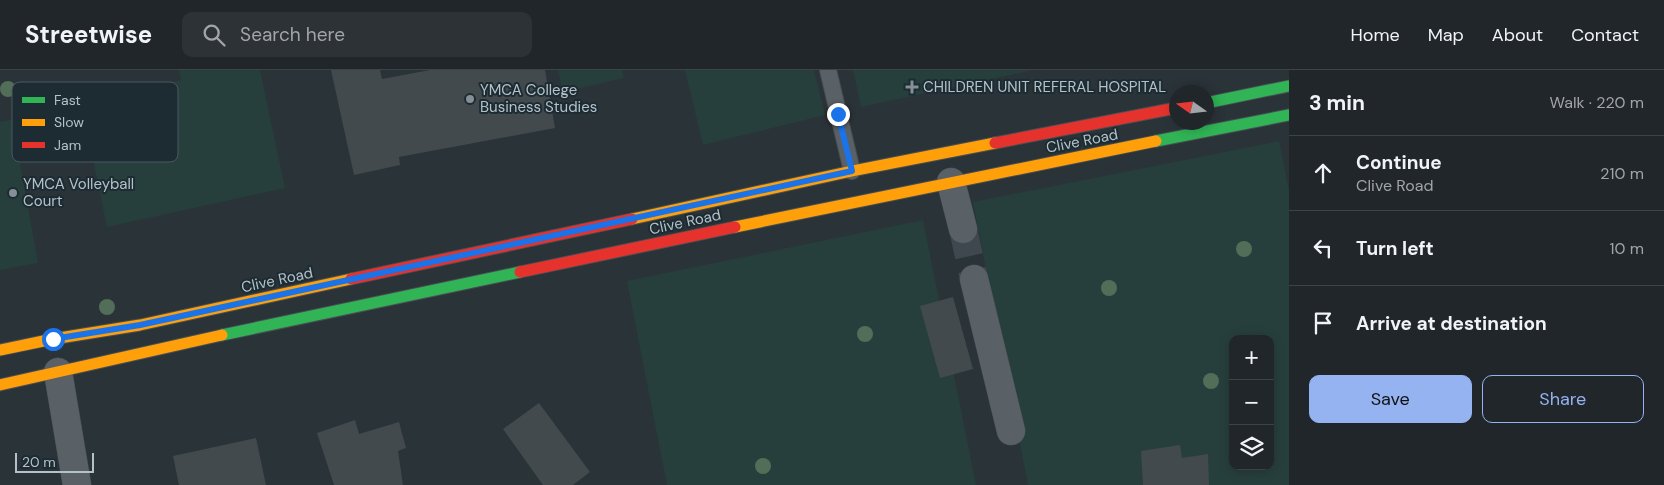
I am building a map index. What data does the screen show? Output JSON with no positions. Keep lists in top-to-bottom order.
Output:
{
  "streets": {
    "street": ["Clive Road"]
  },
  "places": {
    "health": ["CHILDREN UNIT REFERAL HOSPITAL"],
    "other": ["YMCA College Business Studies", "YMCA Volleyball Court"]
  },
  "legend": ["Fast", "Slow", "Jam"],
  "scale_bar": "20 m",
  "north": "left",
  "page": {
    "header": "Streetwise",
    "search": "Search here",
    "nav": [
      "Home",
      "Map",
      "About",
      "Contact"
    ],
    "heading": ["3 min", "Walk · 220 m"],
    "list": [
      ["Continue", "Clive Road", "210 m"],
      ["Turn left", "10 m"],
      "Arrive at destination"
    ],
    "map_buttons": ["+", "−"],
    "buttons": ["Save", "Share"],
    "scale": "20 m"
  }
}
